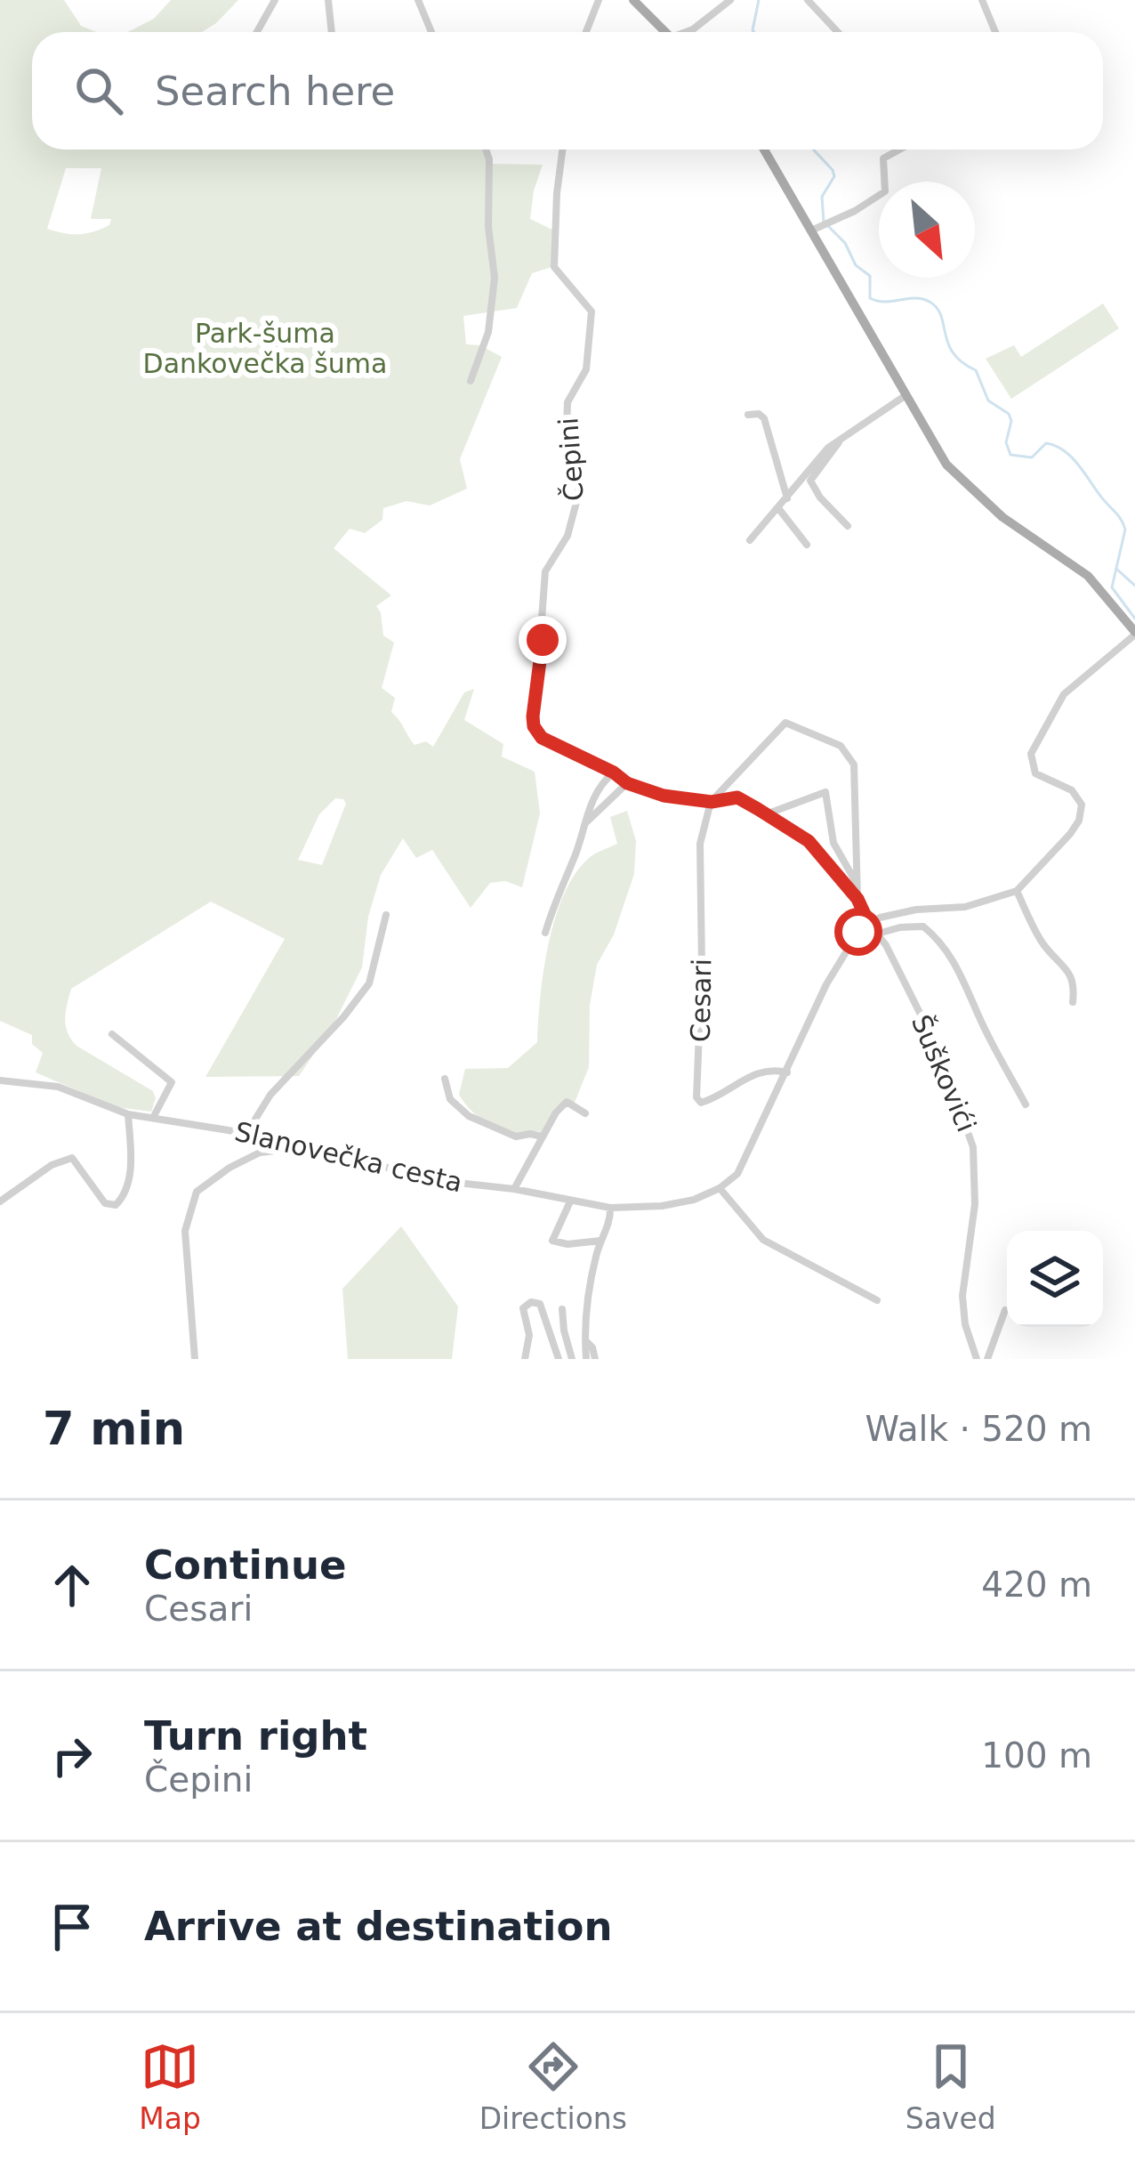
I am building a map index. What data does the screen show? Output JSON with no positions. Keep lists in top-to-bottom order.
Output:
{
  "streets": {
    "street": [
      "Čepini",
      "Cesari",
      "Šuškovići",
      "Slanovečka cesta"
    ]
  },
  "parks": ["Park-šuma Dankovečka šuma"],
  "north": "bottom right",
  "page": {
    "search": "Search here",
    "heading": ["7 min", "Walk · 520 m"],
    "list": [
      ["Continue", "Cesari", "420 m"],
      ["Turn right", "Čepini", "100 m"],
      "Arrive at destination"
    ],
    "nav": ["Map", "Directions", "Saved"]
  }
}
